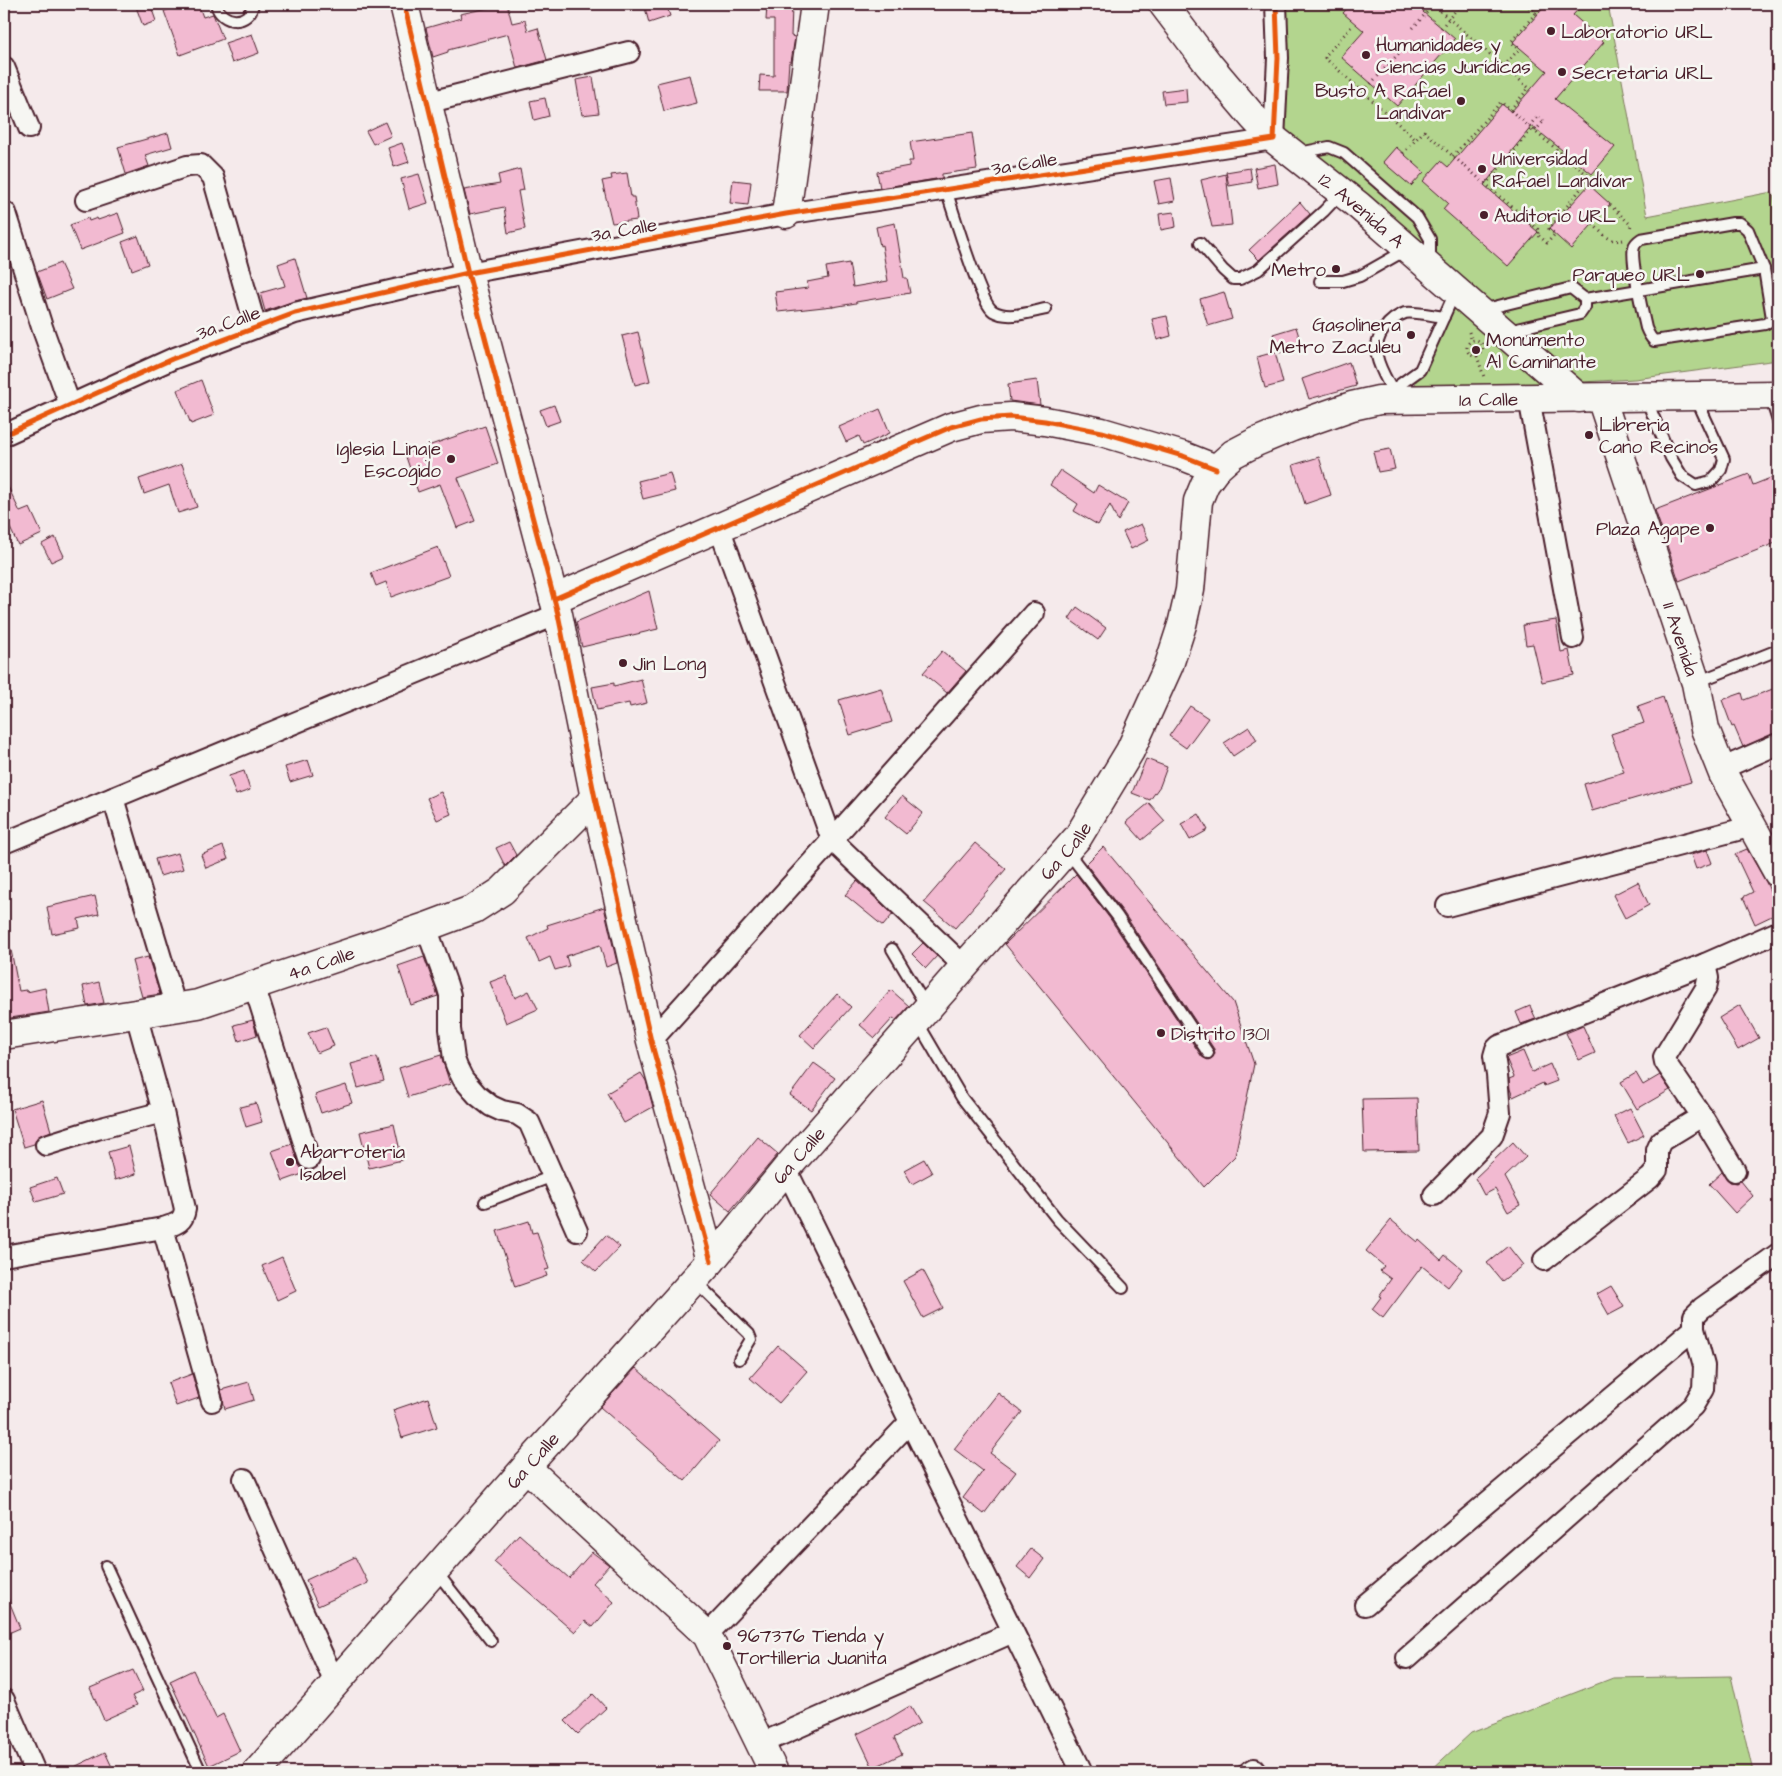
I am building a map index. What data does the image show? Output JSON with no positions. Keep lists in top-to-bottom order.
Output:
{
  "streets": {
    "street": [
      "3a Calle",
      "12 Avenida A",
      "1a Calle",
      "11 Avenida",
      "6a Calle",
      "4a Calle"
    ]
  },
  "crossings": [
    ["3a Calle", "12 Avenida A"],
    ["12 Avenida A", "1a Calle"],
    ["12 Avenida A", "11 Avenida"],
    ["1a Calle", "11 Avenida"],
    ["1a Calle", "6a Calle"]
  ],
  "places": [
    "Laboratorio URL",
    "Humanidades y Ciencias Jurídicas",
    "Secretaria URL",
    "Busto A Rafael Landivar",
    "Universidad Rafael Landívar",
    "Auditorio URL",
    "Metro",
    "Parqueo URL",
    "Gasolinera Metro Zaculeu",
    "Monumento Al Caminante",
    "Libreria Cano Recinos",
    "Iglesia Linaje Escogido",
    "Plaza Agape",
    "Jin Long",
    "Distrito 1301",
    "Abarroteria Isabel",
    "967376 Tienda y Tortilleria Juanita"
  ]
}
